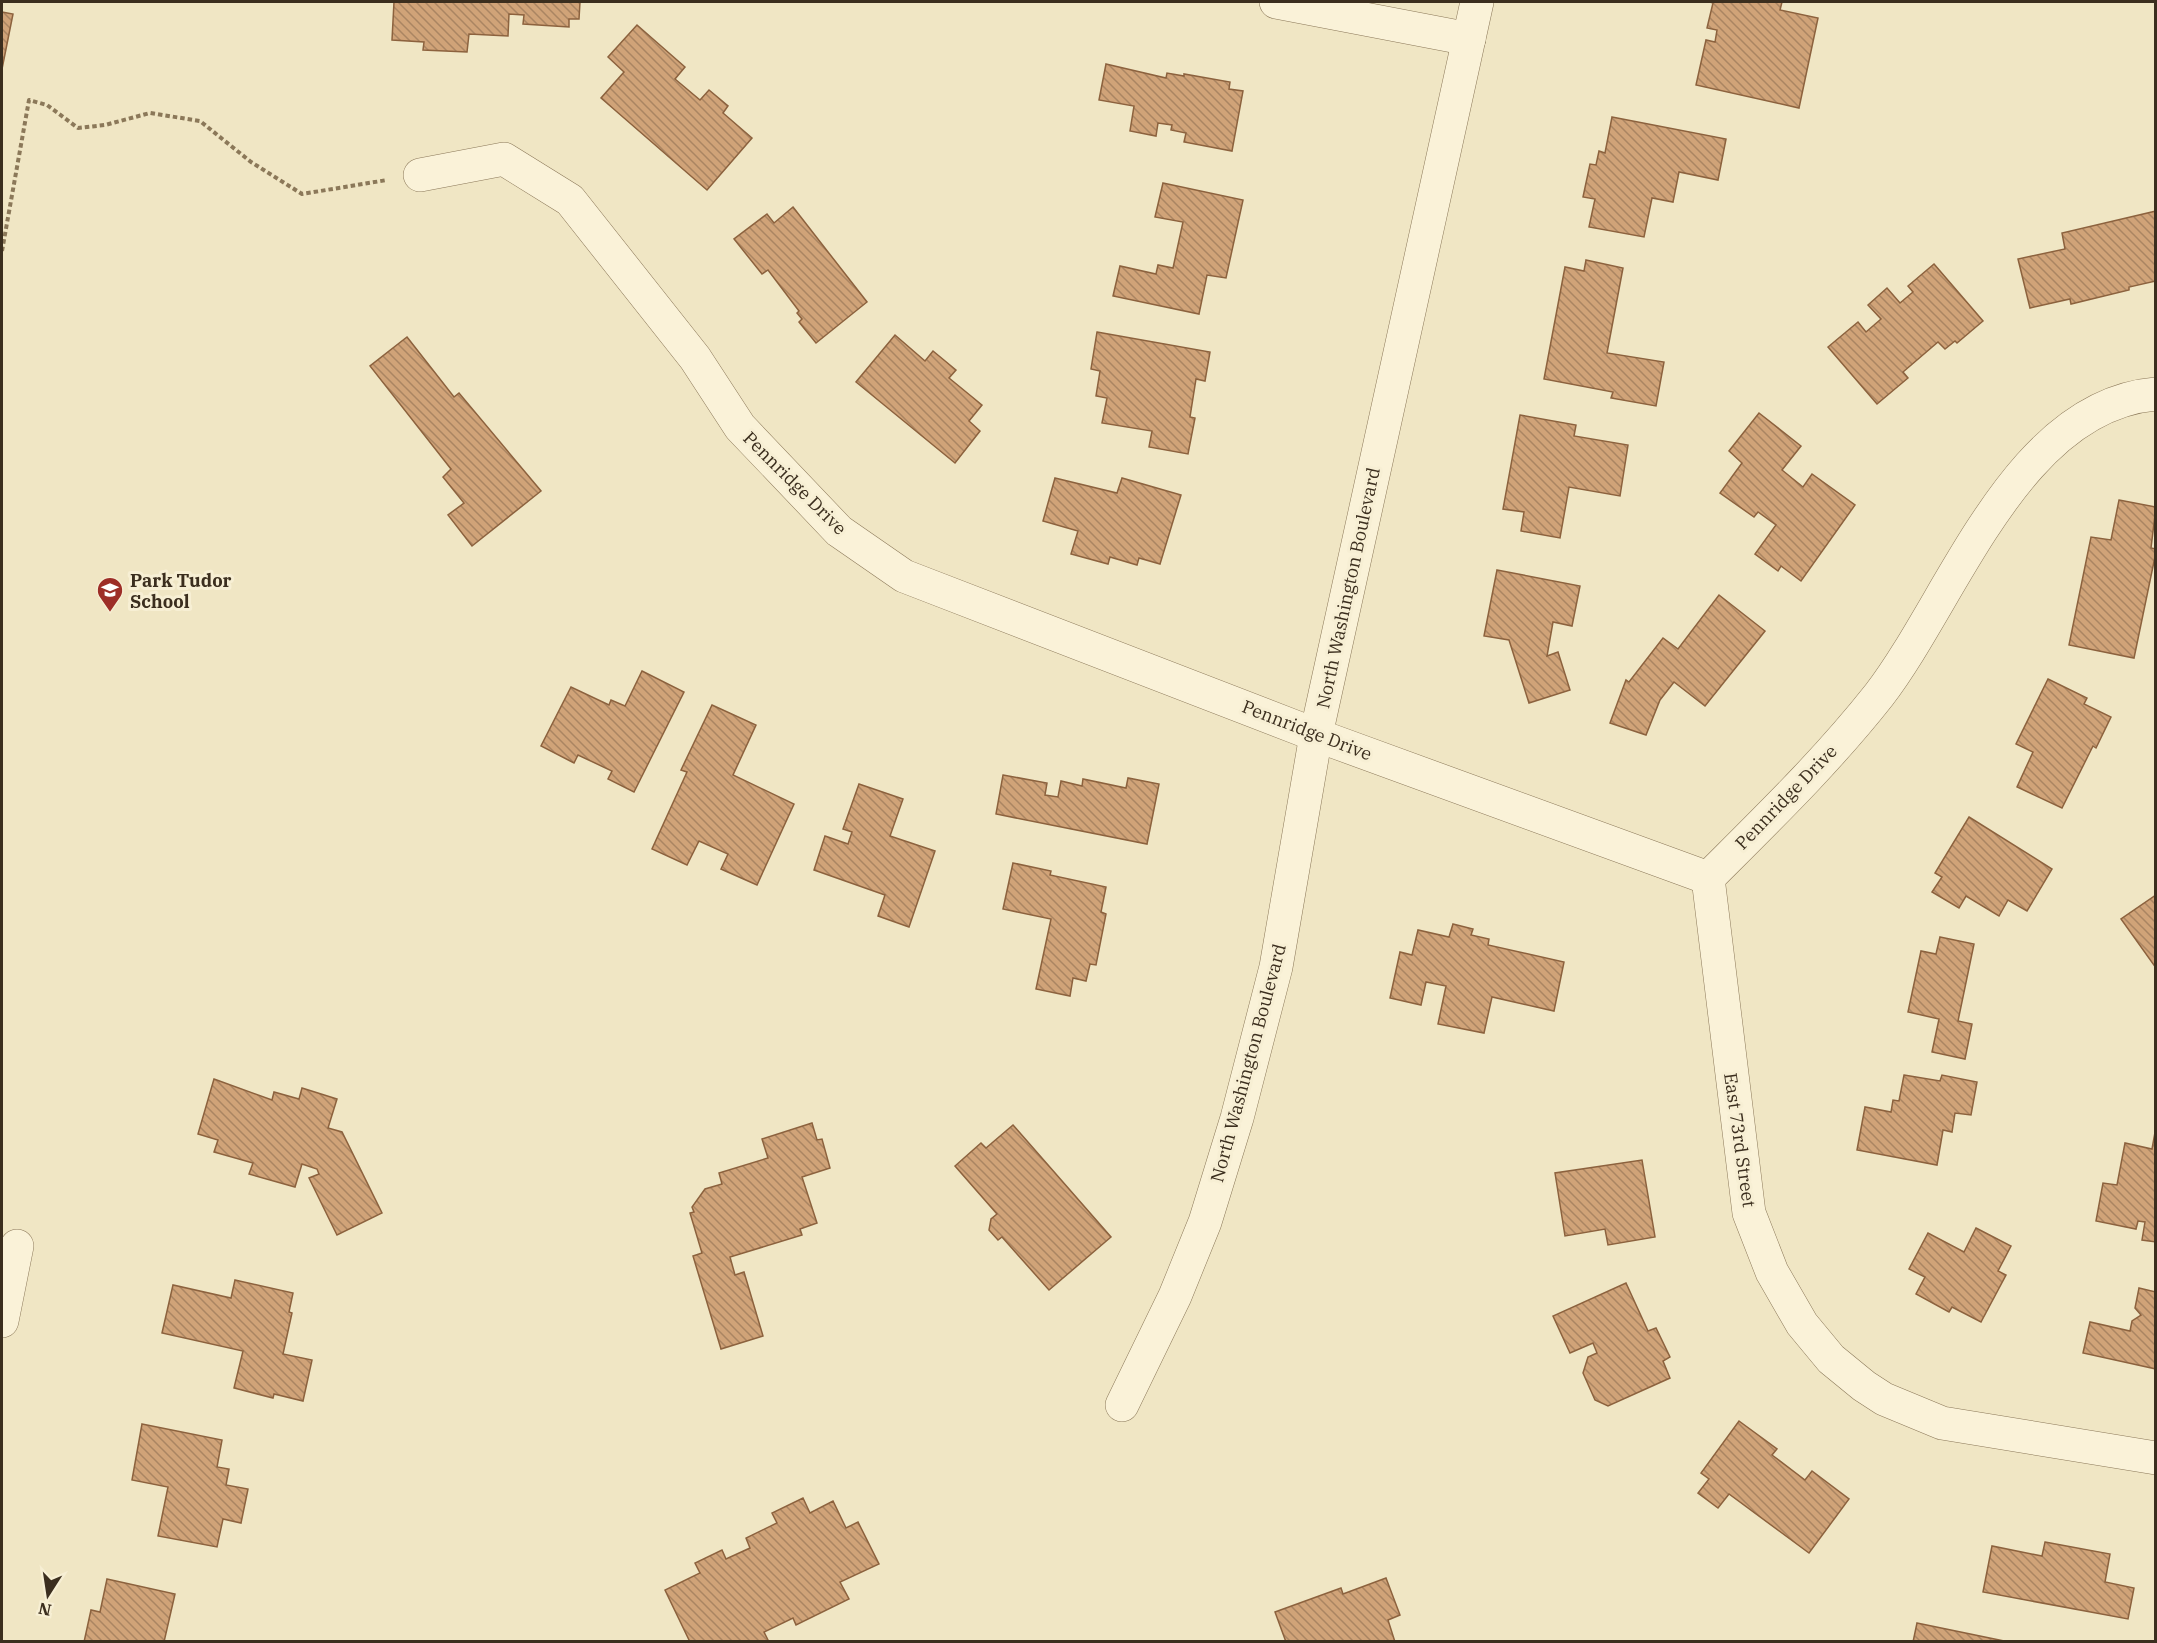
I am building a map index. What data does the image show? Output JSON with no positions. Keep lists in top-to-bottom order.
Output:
{
  "streets": {
    "street": ["Pennridge Drive", "North Washington Boulevard", "East 73rd Street"]
  },
  "crossings": [
    ["Pennridge Drive", "North Washington Boulevard"],
    ["Pennridge Drive", "East 73rd Street"]
  ],
  "places": {
    "school or university": ["Park Tudor School"]
  },
  "north": "bottom"
}
